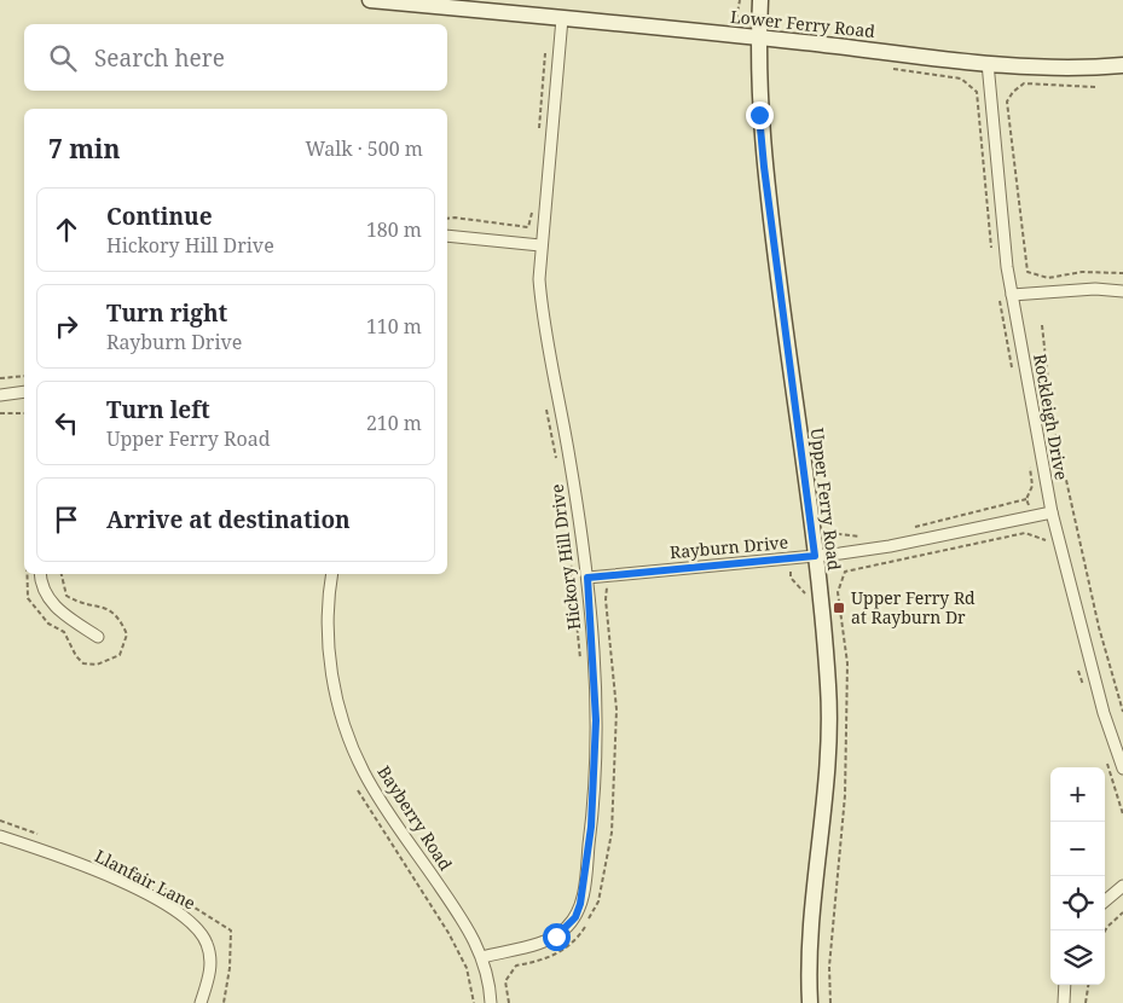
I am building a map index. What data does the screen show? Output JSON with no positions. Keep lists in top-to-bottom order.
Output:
{
  "streets": {
    "main road": ["Lower Ferry Road", "Upper Ferry Road"],
    "street": [
      "Rockleigh Drive",
      "Rayburn Drive",
      "Hickory Hill Drive",
      "Bayberry Road",
      "Llanfair Lane"
    ]
  },
  "crossings": [
    ["Lower Ferry Road", "Rockleigh Drive"],
    ["Lower Ferry Road", "Upper Ferry Road"],
    ["Lower Ferry Road", "Hickory Hill Drive"],
    ["Rockleigh Drive", "Rayburn Drive"],
    ["Upper Ferry Road", "Rayburn Drive"],
    ["Rayburn Drive", "Hickory Hill Drive"],
    ["Hickory Hill Drive", "Bayberry Road"]
  ],
  "places": {
    "transit": ["Upper Ferry Rd at Rayburn Dr"]
  },
  "page": {
    "search": "Search here",
    "heading": ["7 min", "Walk · 500 m"],
    "list": [
      ["Continue", "Hickory Hill Drive", "180 m"],
      ["Turn right", "Rayburn Drive", "110 m"],
      ["Turn left", "Upper Ferry Road", "210 m"],
      "Arrive at destination"
    ],
    "map_buttons": ["+", "−"]
  }
}
